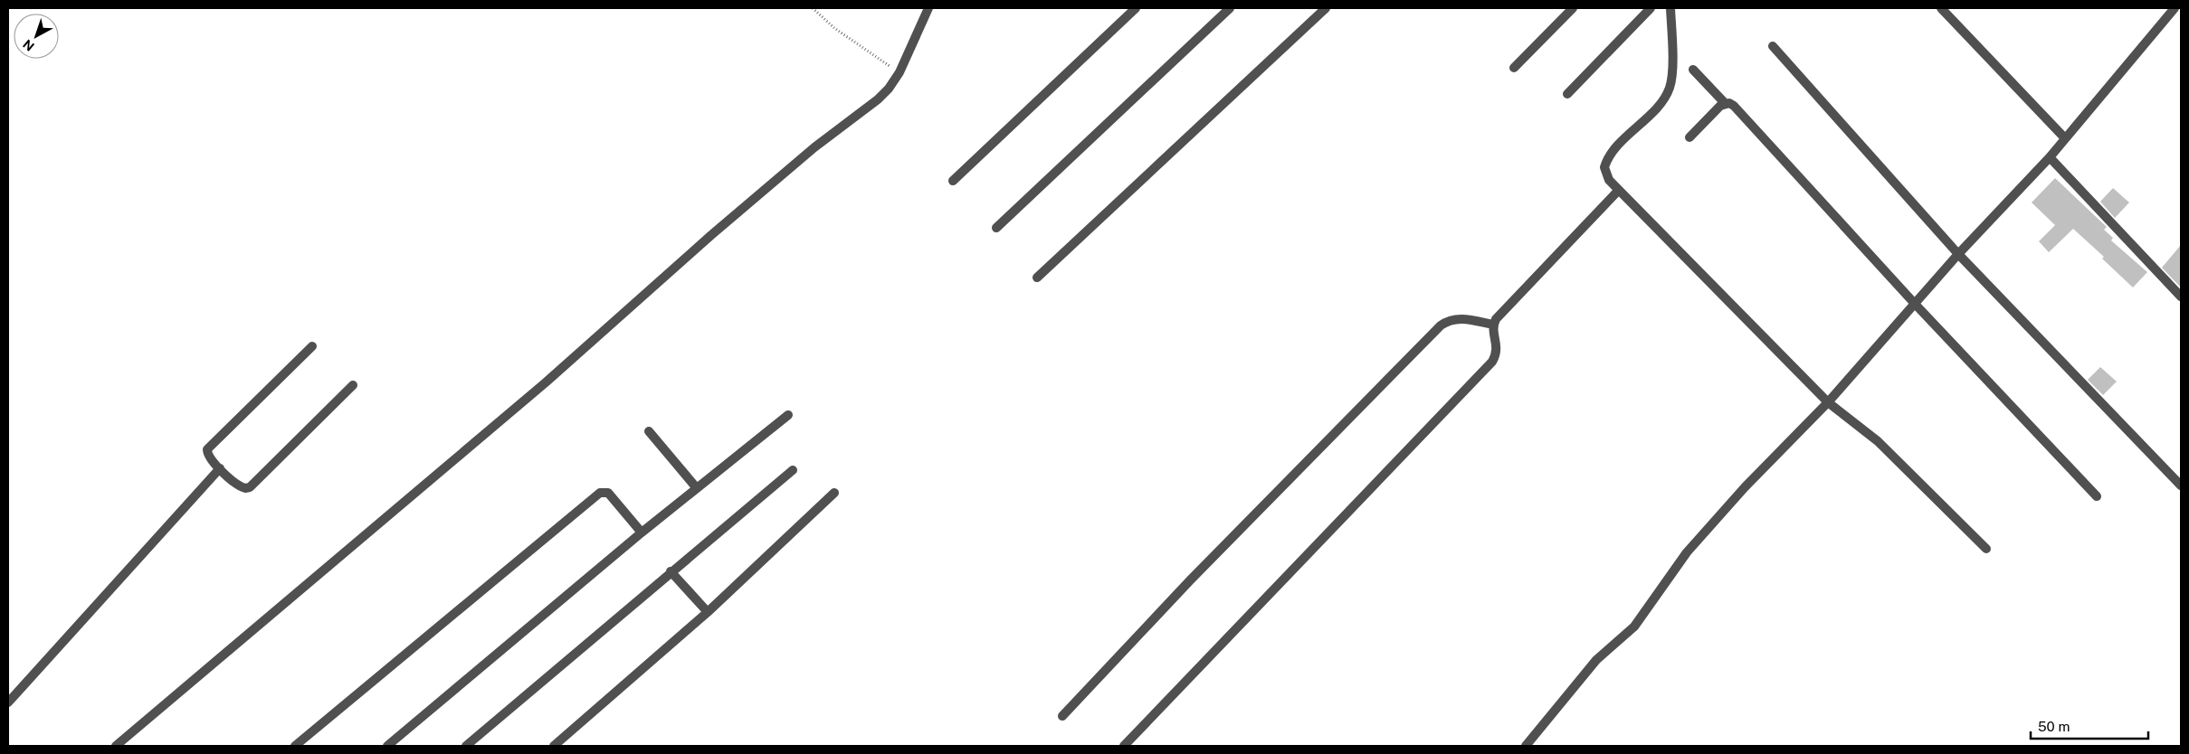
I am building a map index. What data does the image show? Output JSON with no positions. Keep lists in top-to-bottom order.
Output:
{
  "scale_bar": "50 m",
  "north": "bottom left"
}
